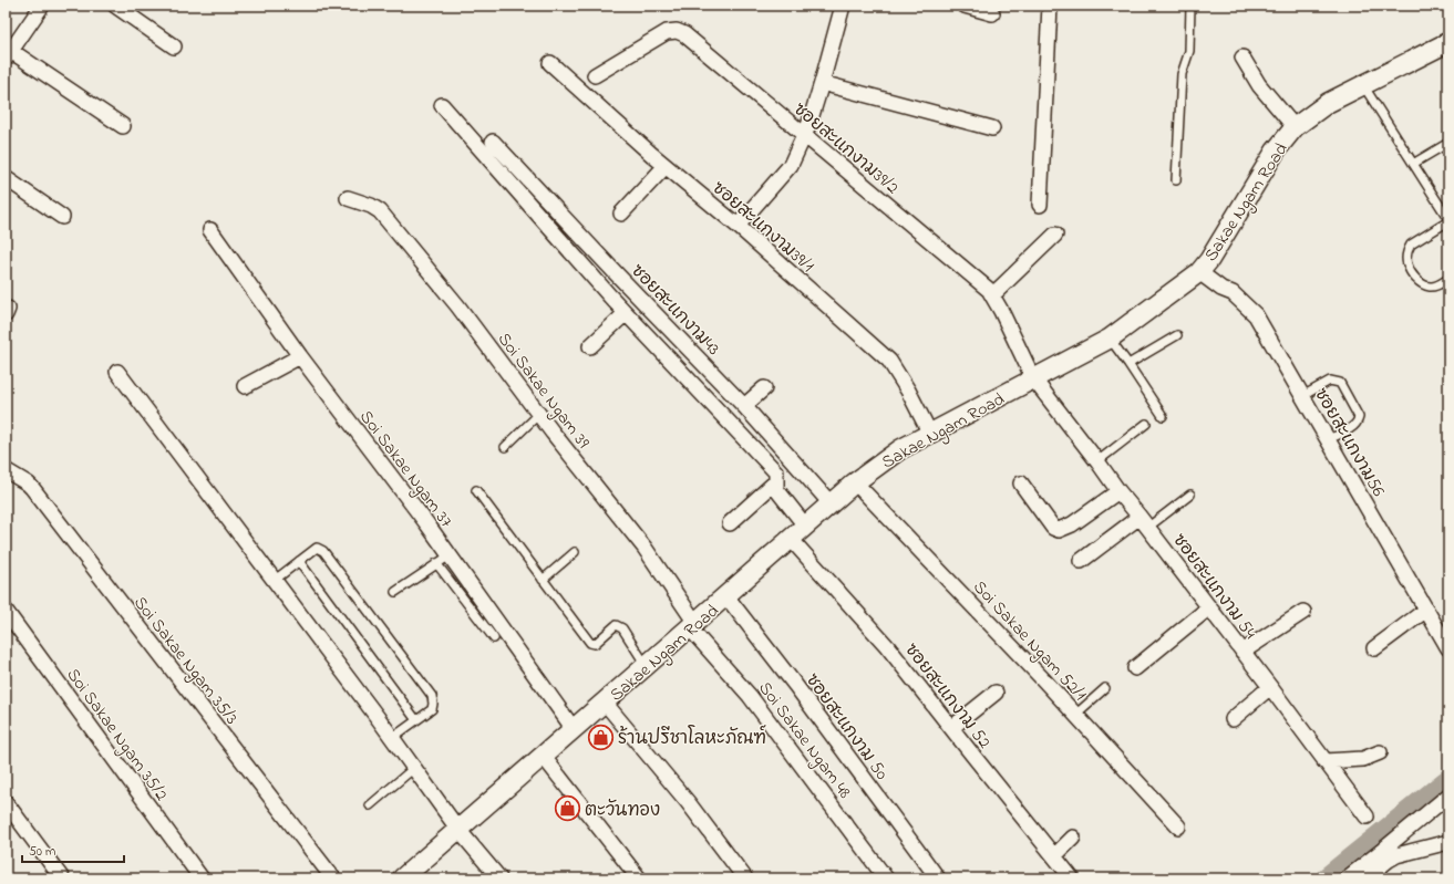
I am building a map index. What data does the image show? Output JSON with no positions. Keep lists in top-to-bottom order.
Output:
{
  "streets": {
    "street": [
      "ซอยสะแกงาม39/2",
      "Sakae Ngam Road",
      "ซอยสะแกงาม39/1",
      "ซอยสะแกงาม43",
      "Soi Sakae Ngam 39",
      "ซอยสะแกงาม56",
      "Soi Sakae Ngam 37",
      "ซอยสะแกงาม 54",
      "Soi Sakae Ngam 52/1",
      "Soi Sakae Ngam 35/3",
      "ซอยสะแกงาม 52",
      "ซอยสะแกงาม 50",
      "Soi Sakae Ngam 35/2",
      "Soi Sakae Ngam 48"
    ]
  },
  "crossings": [
    ["ซอยสะแกงาม39/2", "Sakae Ngam Road"],
    ["ซอยสะแกงาม39/2", "ซอยสะแกงาม 54"],
    ["Sakae Ngam Road", "ซอยสะแกงาม39/1"],
    ["Sakae Ngam Road", "ซอยสะแกงาม43"],
    ["Sakae Ngam Road", "Soi Sakae Ngam 39"],
    ["Sakae Ngam Road", "ซอยสะแกงาม56"],
    ["Sakae Ngam Road", "Soi Sakae Ngam 37"],
    ["Sakae Ngam Road", "ซอยสะแกงาม 54"],
    ["Sakae Ngam Road", "Soi Sakae Ngam 52/1"],
    ["Sakae Ngam Road", "ซอยสะแกงาม 52"],
    ["Sakae Ngam Road", "ซอยสะแกงาม 50"],
    ["Sakae Ngam Road", "Soi Sakae Ngam 48"],
    ["Soi Sakae Ngam 39", "Soi Sakae Ngam 48"]
  ],
  "places": {
    "shop": ["ร้านปรีชาโลหะภัณฑ์", "ตะวันทอง"]
  },
  "scale_bar": "50 m"
}
